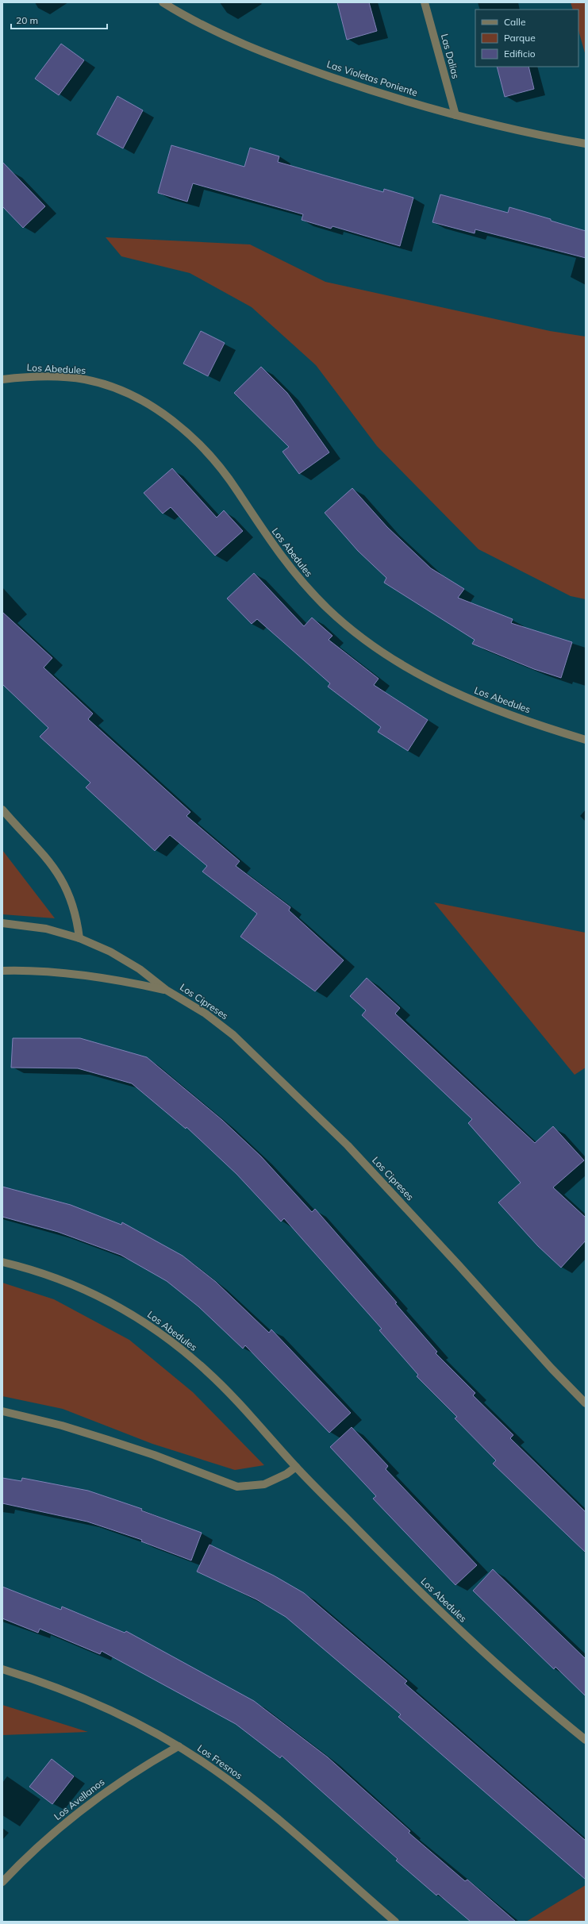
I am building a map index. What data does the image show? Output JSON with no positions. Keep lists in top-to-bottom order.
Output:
{
  "streets": {
    "street": [
      "Las Dalias",
      "Las Violetas Poniente",
      "Los Abedules",
      "Los Cipreses",
      "Los Fresnos",
      "Los Avellanos"
    ]
  },
  "crossings": [
    ["Las Dalias", "Las Violetas Poniente"],
    ["Los Fresnos", "Los Avellanos"]
  ],
  "legend": ["Calle", "Parque", "Edificio"],
  "scale_bar": "20 m"
}
